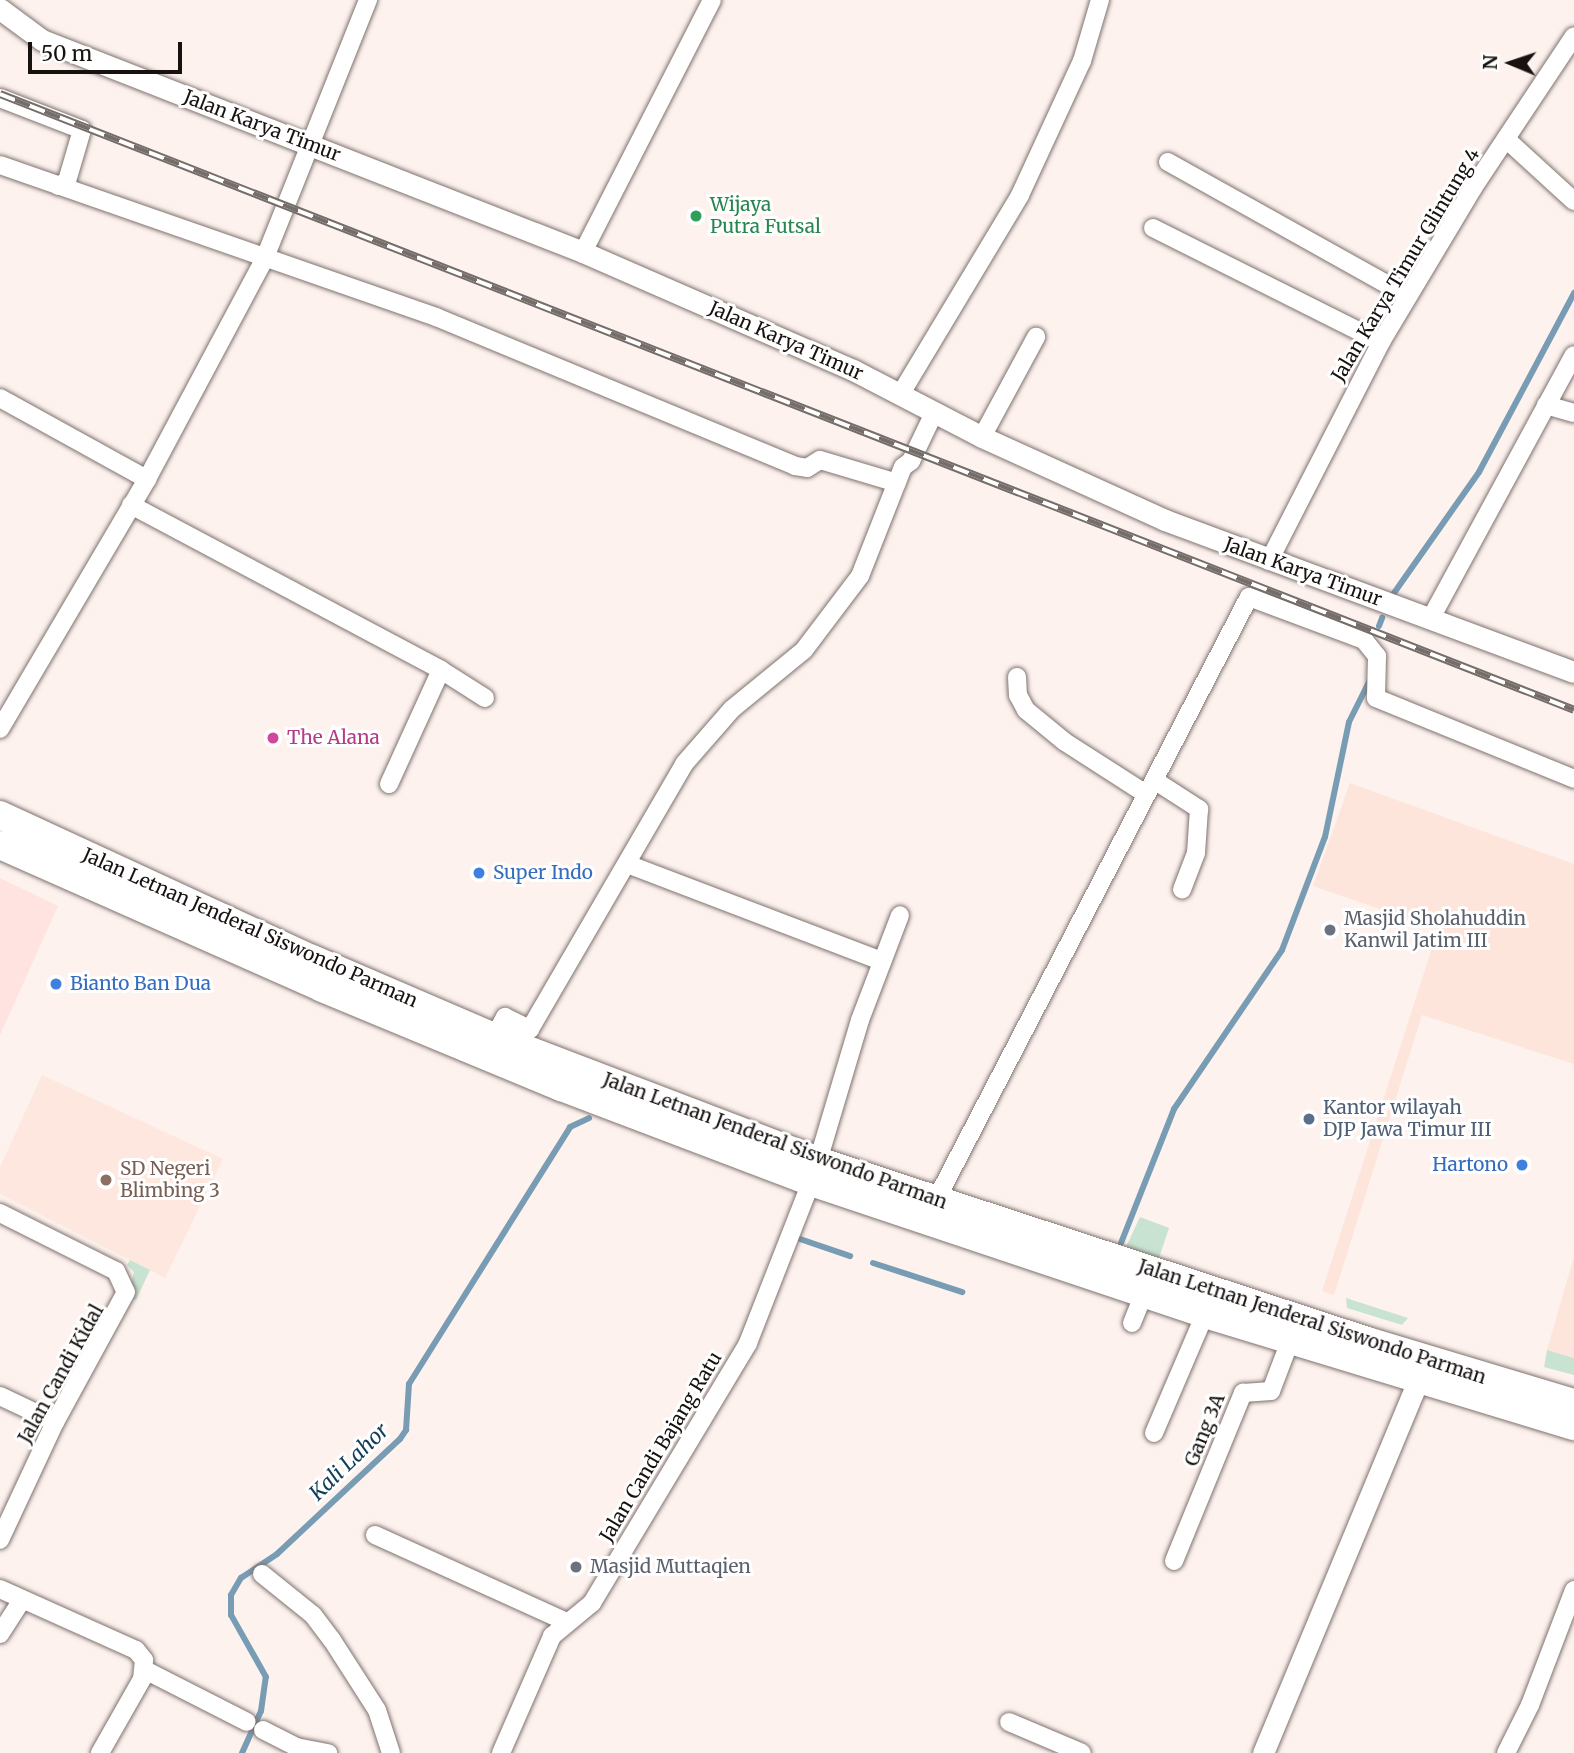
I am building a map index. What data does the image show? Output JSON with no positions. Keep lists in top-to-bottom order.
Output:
{
  "streets": {
    "main road": ["Jalan Letnan Jenderal Siswondo Parman"],
    "street": [
      "Jalan Karya Timur",
      "Jalan Karya Timur Glintung 4",
      "Jalan Candi Kidal",
      "Gang 3A",
      "Jalan Candi Bajang Ratu"
    ]
  },
  "crossings": [
    ["Jalan Karya Timur", "Jalan Karya Timur Glintung 4"],
    ["Jalan Letnan Jenderal Siswondo Parman", "Gang 3A"],
    ["Jalan Letnan Jenderal Siswondo Parman", "Jalan Candi Bajang Ratu"]
  ],
  "water": ["Kali Lahor"],
  "places": [
    "Wijaya Putra Futsal",
    "The Alana",
    "Super Indo",
    "Masjid Sholahuddin Kanwil Jatim III",
    "Bianto Ban Dua",
    "Kantor wilayah DJP Jawa Timur III",
    "Hartono",
    "SD Negeri Blimbing 3",
    "Masjid Muttaqien"
  ],
  "scale_bar": "50 m",
  "north": "left"
}
